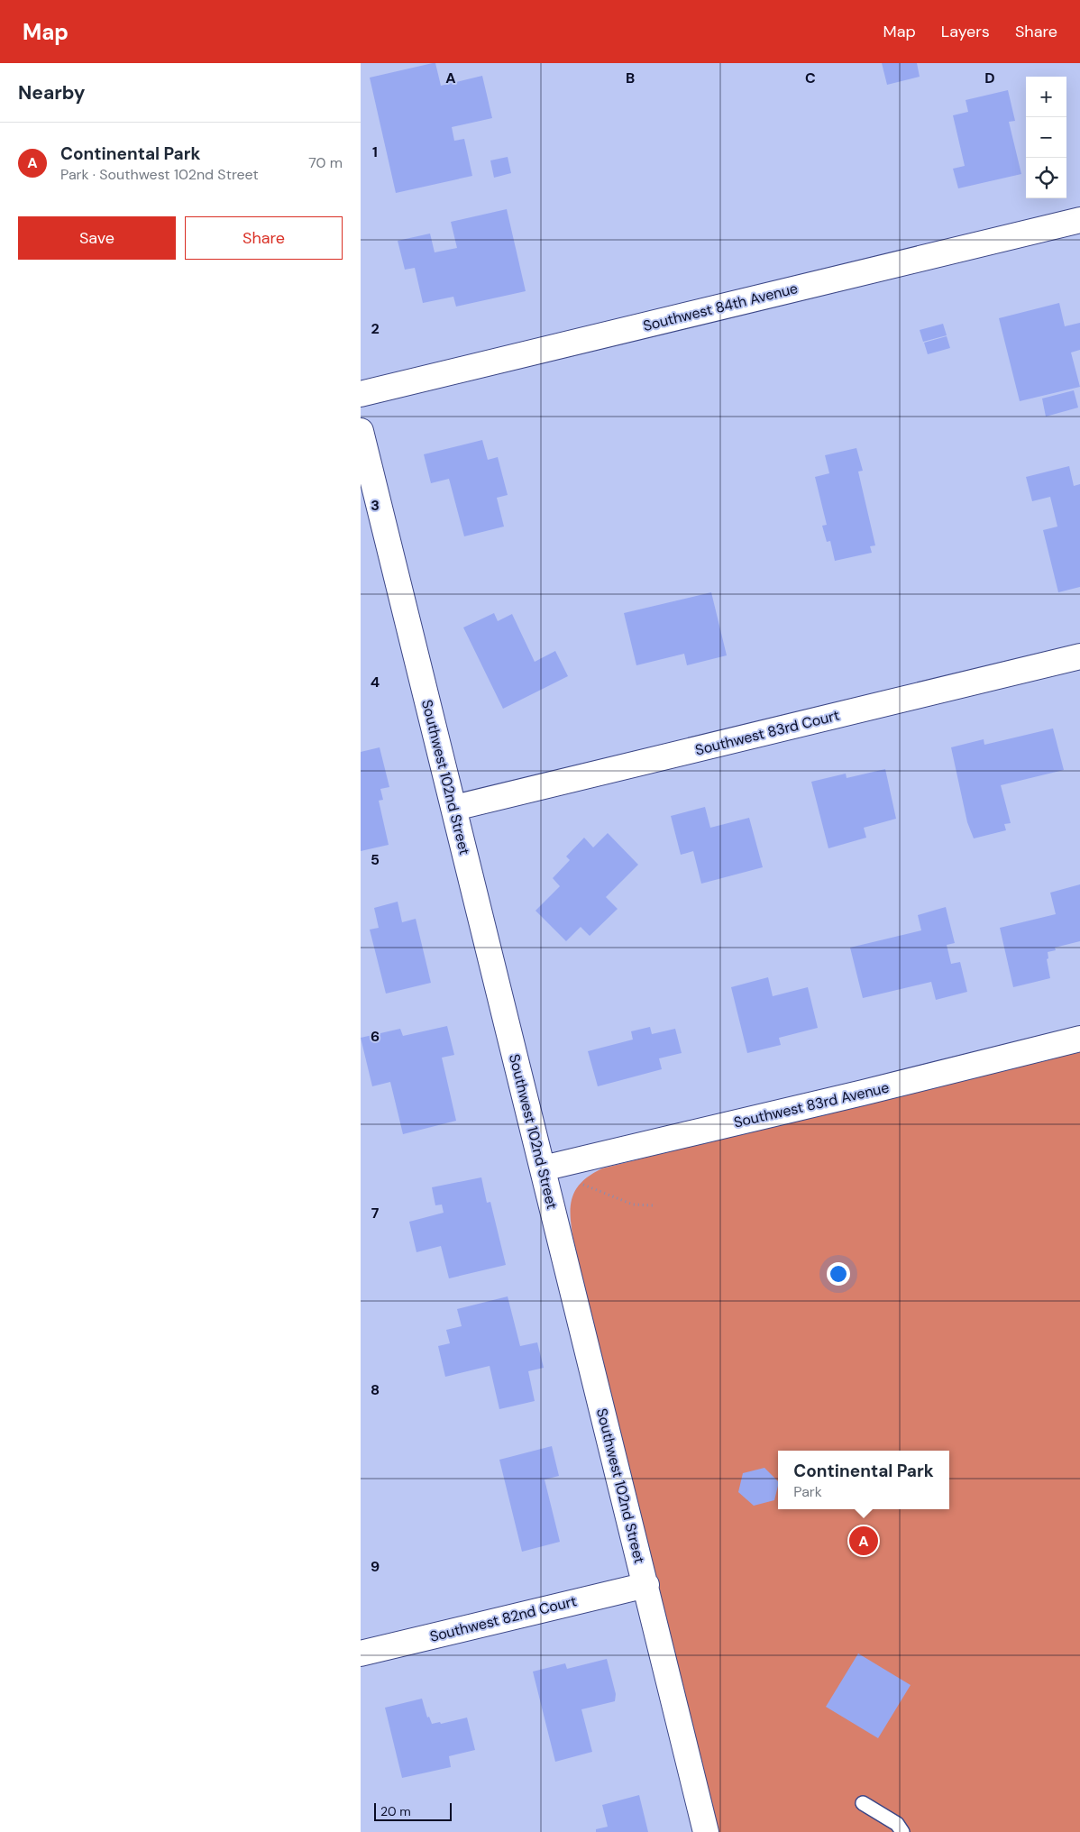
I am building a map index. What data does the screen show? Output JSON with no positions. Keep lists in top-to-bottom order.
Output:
{
  "streets": {
    "street": [
      "Southwest 84th Avenue",
      "Southwest 83rd Court",
      "Southwest 102nd Street",
      "Southwest 83rd Avenue",
      "Southwest 82nd Court"
    ]
  },
  "crossings": [
    ["Southwest 83rd Court", "Southwest 102nd Street"],
    ["Southwest 102nd Street", "Southwest 83rd Avenue"],
    ["Southwest 102nd Street", "Southwest 82nd Court"]
  ],
  "scale_bar": "20 m",
  "page": {
    "header": "Map",
    "nav": ["Map", "Layers", "Share"],
    "heading": "Nearby",
    "map_buttons": ["+", "−"],
    "list": [
      {
        "mark": "A",
        "name": "Continental Park",
        "note": "Park · Southwest 102nd Street",
        "value": "70 m"
      }
    ],
    "buttons": ["Save", "Share"],
    "popup": ["Continental Park", "Park"],
    "pins": "A",
    "scale": "20 m"
  },
  "grid": {
    "columns": [
      "A",
      "B",
      "C",
      "D"
    ],
    "rows": [
      "1",
      "2",
      "3",
      "4",
      "5",
      "6",
      "7",
      "8",
      "9"
    ]
  }
}
